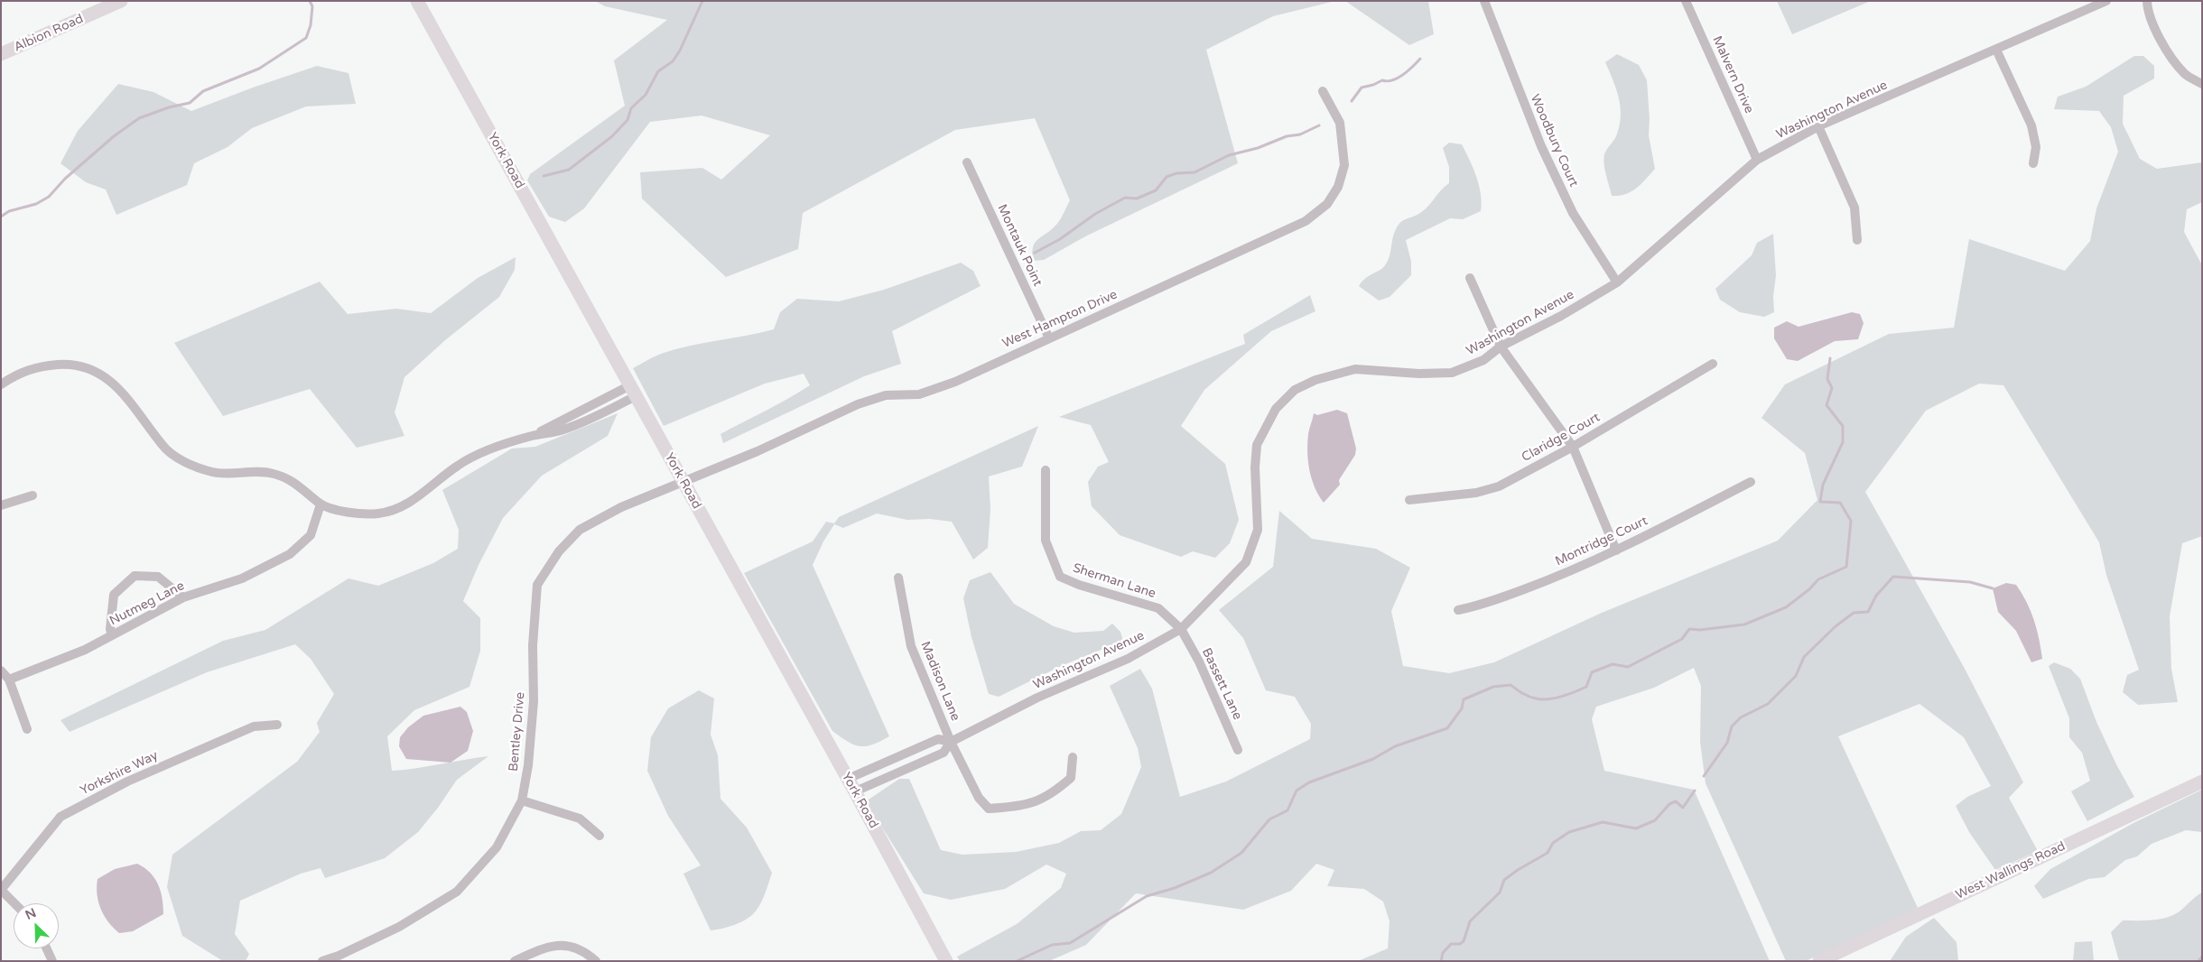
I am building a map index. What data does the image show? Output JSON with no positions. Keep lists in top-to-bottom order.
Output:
{
  "streets": {
    "street": [
      "Albion Road",
      "Malvern Drive",
      "Washington Avenue",
      "Woodbury Court",
      "York Road",
      "Montauk Point",
      "West Hampton Drive",
      "Claridge Court",
      "Montridge Court",
      "Sherman Lane",
      "Nutmeg Lane",
      "Madison Lane",
      "Bassett Lane",
      "Bentley Drive",
      "Yorkshire Way",
      "West Wallings Road"
    ]
  },
  "crossings": [
    ["Malvern Drive", "Washington Avenue"],
    ["Washington Avenue", "Woodbury Court"],
    ["Washington Avenue", "York Road"],
    ["Washington Avenue", "Sherman Lane"],
    ["Washington Avenue", "Madison Lane"],
    ["Washington Avenue", "Bassett Lane"],
    ["York Road", "West Hampton Drive"],
    ["York Road", "Bentley Drive"],
    ["Montauk Point", "West Hampton Drive"],
    ["West Hampton Drive", "Bentley Drive"],
    ["Sherman Lane", "Bassett Lane"]
  ],
  "north": "top left"
}
